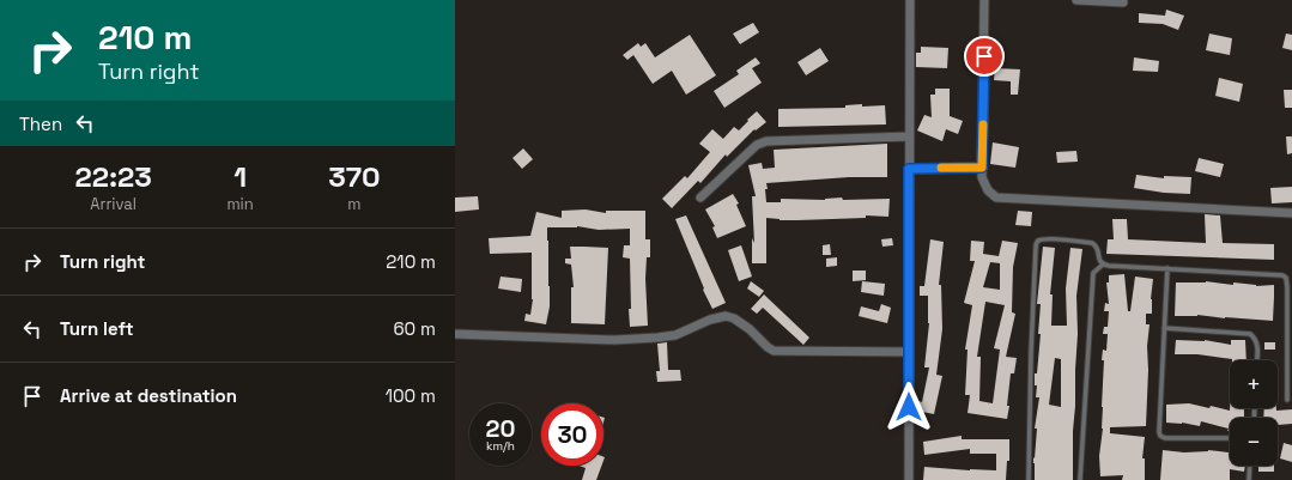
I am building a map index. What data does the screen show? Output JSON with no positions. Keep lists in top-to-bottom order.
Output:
{
  "page": {
    "turn": ["210 m", "Turn right"],
    "then": "Then",
    "eta": [
      "22:23",
      "Arrival",
      "1",
      "min",
      "370",
      "m"
    ],
    "list": [
      {
        "name": "Turn right",
        "value": "210 m"
      },
      {
        "name": "Turn left",
        "value": "60 m"
      },
      {
        "name": "Arrive at destination",
        "value": "100 m"
      }
    ],
    "map_buttons": ["+", "−"],
    "speed": "20 km/h",
    "limit": "30"
  }
}
